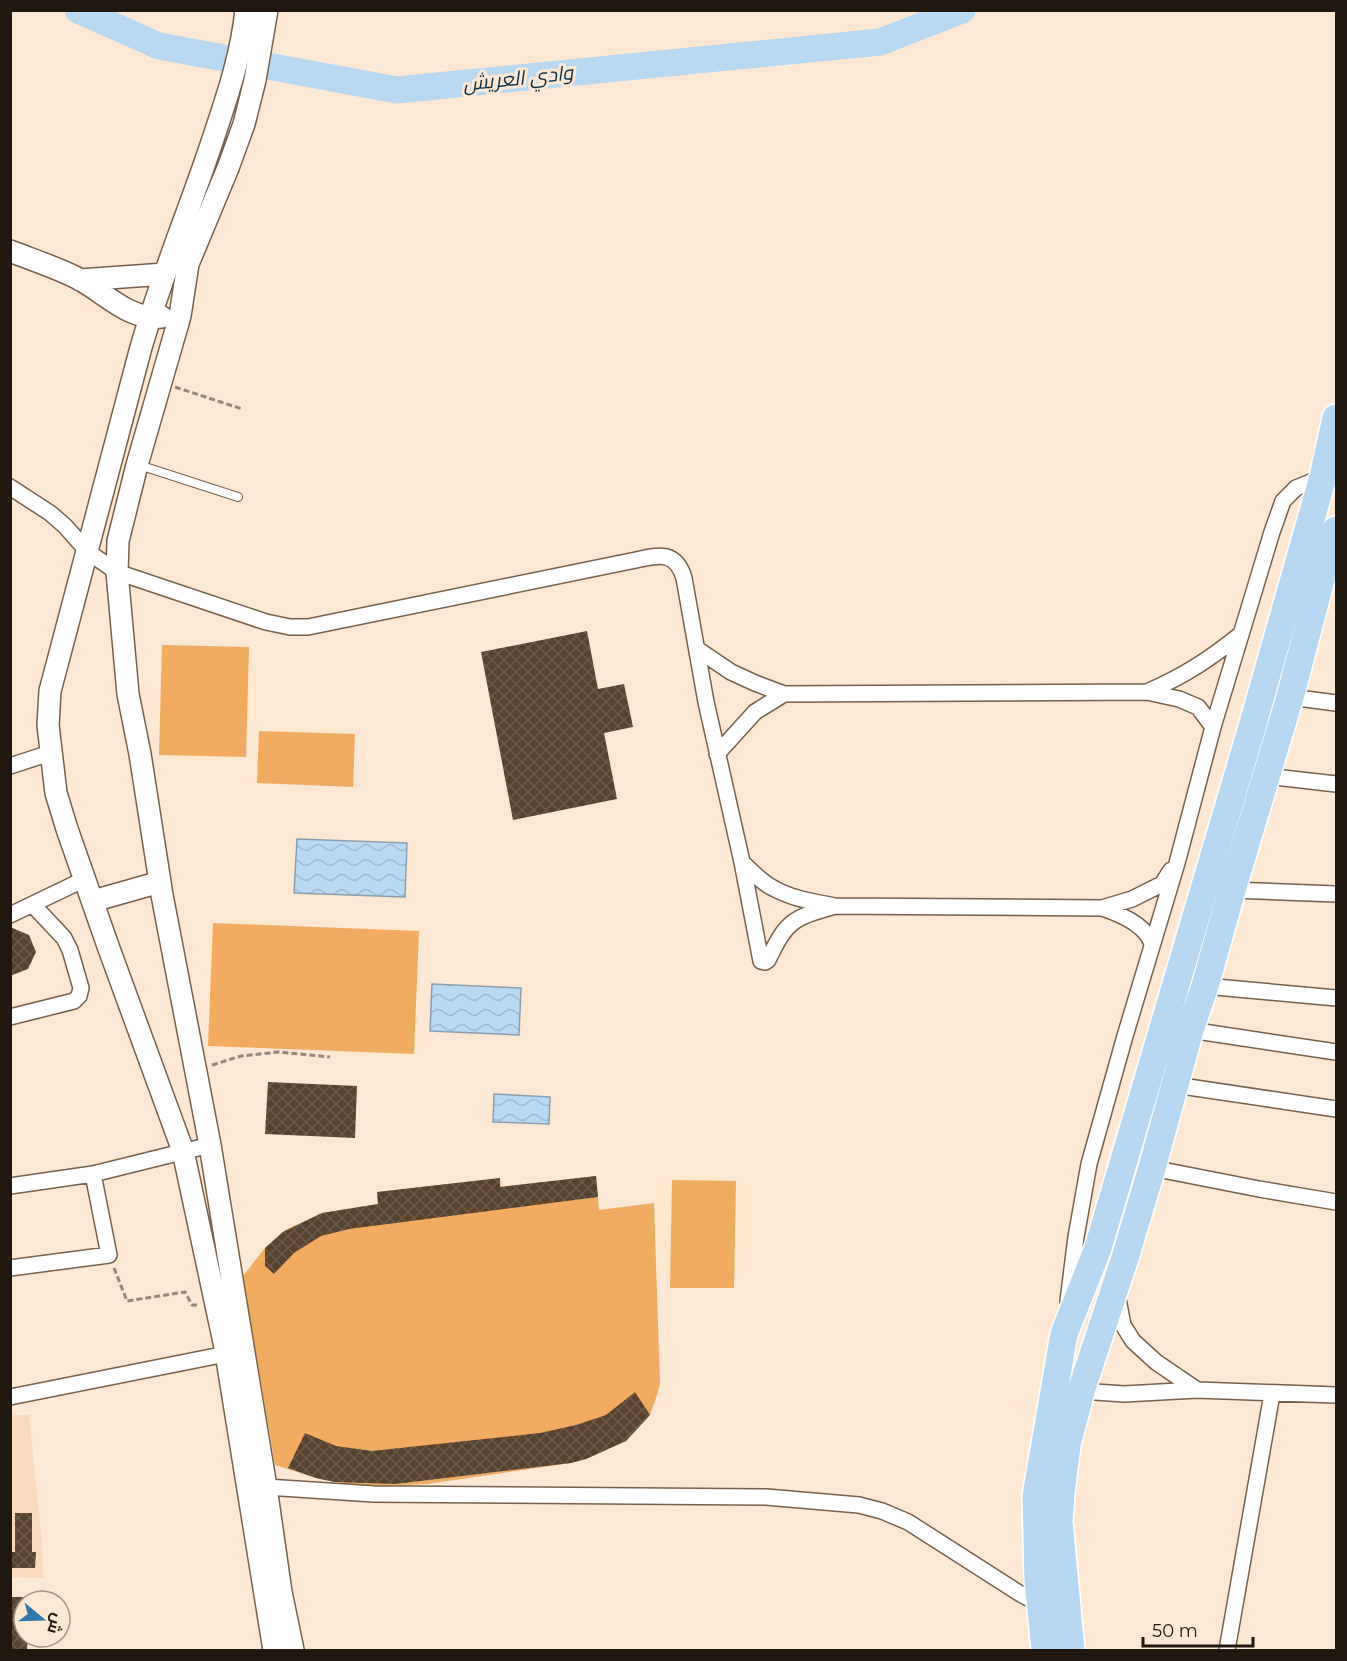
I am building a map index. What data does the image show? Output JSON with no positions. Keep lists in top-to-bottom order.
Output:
{
  "water": ["وادي العريش"],
  "scale_bar": "50 m",
  "north": "right"
}
